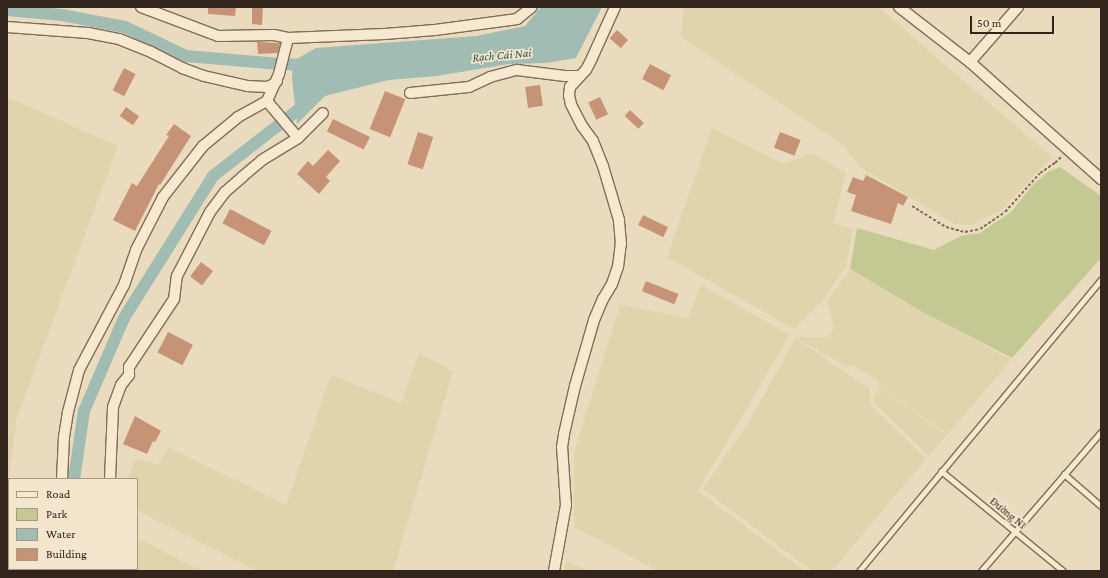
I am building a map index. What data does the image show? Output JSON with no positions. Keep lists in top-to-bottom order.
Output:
{
  "streets": {
    "lane": ["Đường N1"]
  },
  "water": ["Rạch Cái Nai"],
  "legend": [
    "Road",
    "Park",
    "Water",
    "Building"
  ],
  "scale_bar": "50 m"
}
